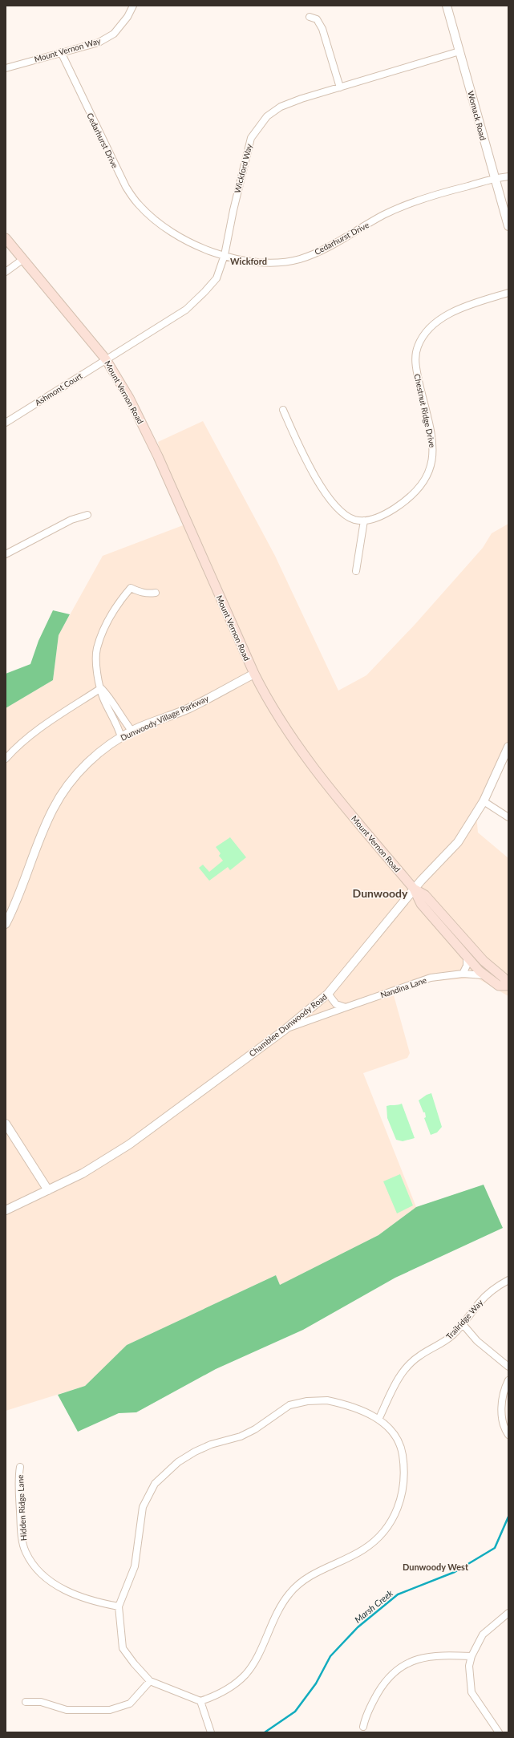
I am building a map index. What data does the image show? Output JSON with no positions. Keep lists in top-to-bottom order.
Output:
{
  "streets": {
    "main road": ["Mount Vernon Road"],
    "street": [
      "Mount Vernon Way",
      "Womack Road",
      "Cedarhurst Drive",
      "Wickford Way",
      "Ashmont Court",
      "Chestnut Ridge Drive",
      "Dunwoody Village Parkway",
      "Nandina Lane",
      "Chamblee Dunwoody Road",
      "Trailridge Way",
      "Hidden Ridge Lane"
    ]
  },
  "crossings": [
    ["Mount Vernon Way", "Cedarhurst Drive"],
    ["Womack Road", "Cedarhurst Drive"],
    ["Womack Road", "Wickford Way"],
    ["Cedarhurst Drive", "Wickford Way"],
    ["Wickford Way", "Ashmont Court"],
    ["Wickford Way", "Mount Vernon Road"],
    ["Ashmont Court", "Mount Vernon Road"],
    ["Mount Vernon Road", "Dunwoody Village Parkway"],
    ["Mount Vernon Road", "Chamblee Dunwoody Road"],
    ["Nandina Lane", "Chamblee Dunwoody Road"]
  ],
  "districts": ["Wickford", "Dunwoody", "Dunwoody West"],
  "water": ["Marsh Creek"]
}
